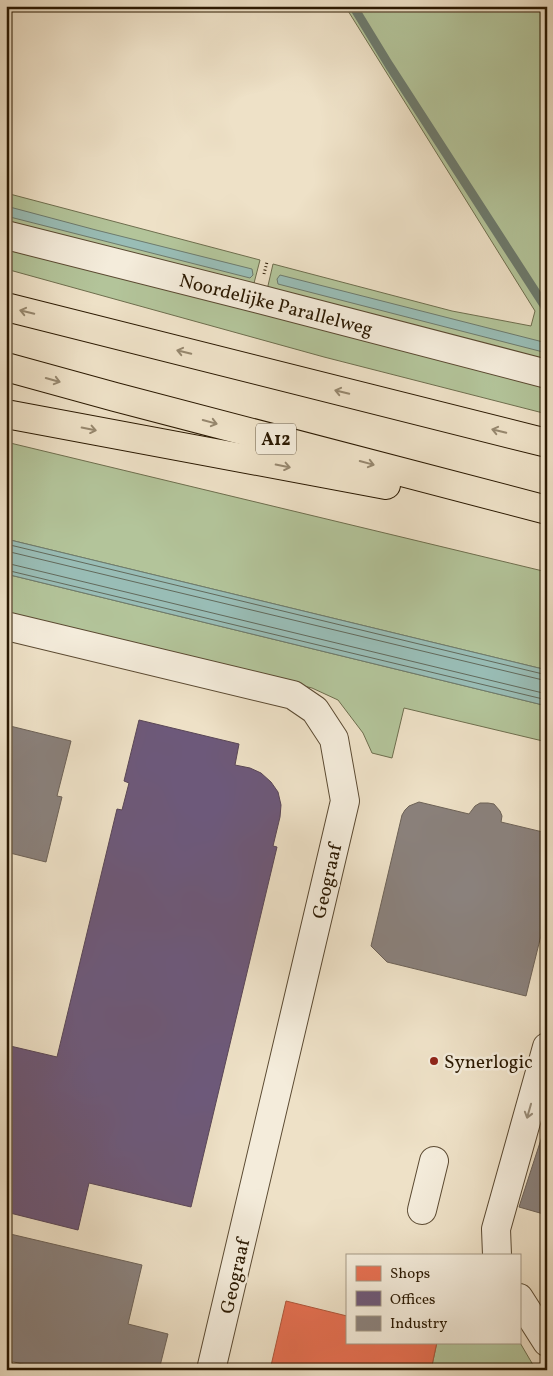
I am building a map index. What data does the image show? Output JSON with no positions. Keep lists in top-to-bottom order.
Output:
{
  "streets": {
    "highway": ["A12"],
    "street": ["Noordelijke Parallelweg", "Geograaf"]
  },
  "places": ["Synerlogic"],
  "legend": ["Shops", "Offices", "Industry"]
}
